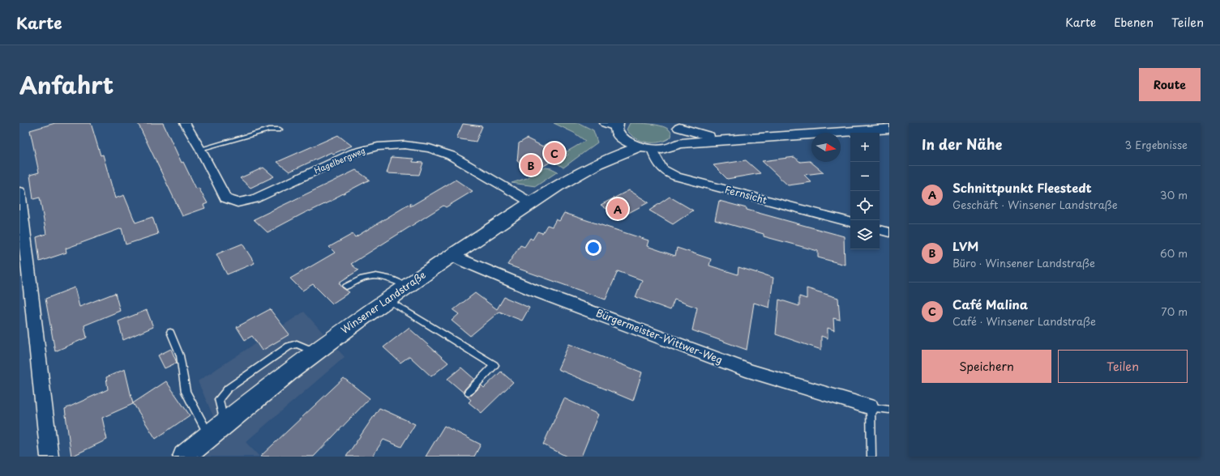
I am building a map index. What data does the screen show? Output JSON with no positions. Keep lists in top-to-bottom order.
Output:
{
  "streets": {
    "street": [
      "Hagelbergweg",
      "Fernsicht",
      "Winsener Landstraße",
      "Bürgermeister-Wittwer-Weg"
    ]
  },
  "crossings": [
    ["Hagelbergweg", "Winsener Landstraße"],
    ["Fernsicht", "Winsener Landstraße"],
    ["Winsener Landstraße", "Bürgermeister-Wittwer-Weg"]
  ],
  "north": "right",
  "page": {
    "header": "Karte",
    "nav": ["Karte", "Ebenen", "Teilen"],
    "title": "Anfahrt",
    "buttons": [
      "Route",
      ["Speichern", "Teilen"]
    ],
    "heading": ["In der Nähe", "3 Ergebnisse"],
    "map_buttons": ["+", "−"],
    "pins": ["C", "B", "A"],
    "list": [
      {
        "mark": "A",
        "name": "Schnittpunkt Fleestedt",
        "note": "Geschäft · Winsener Landstraße",
        "value": "30 m"
      },
      {
        "mark": "B",
        "name": "LVM",
        "note": "Büro · Winsener Landstraße",
        "value": "60 m"
      },
      {
        "mark": "C",
        "name": "Café Malina",
        "note": "Café · Winsener Landstraße",
        "value": "70 m"
      }
    ]
  }
}
